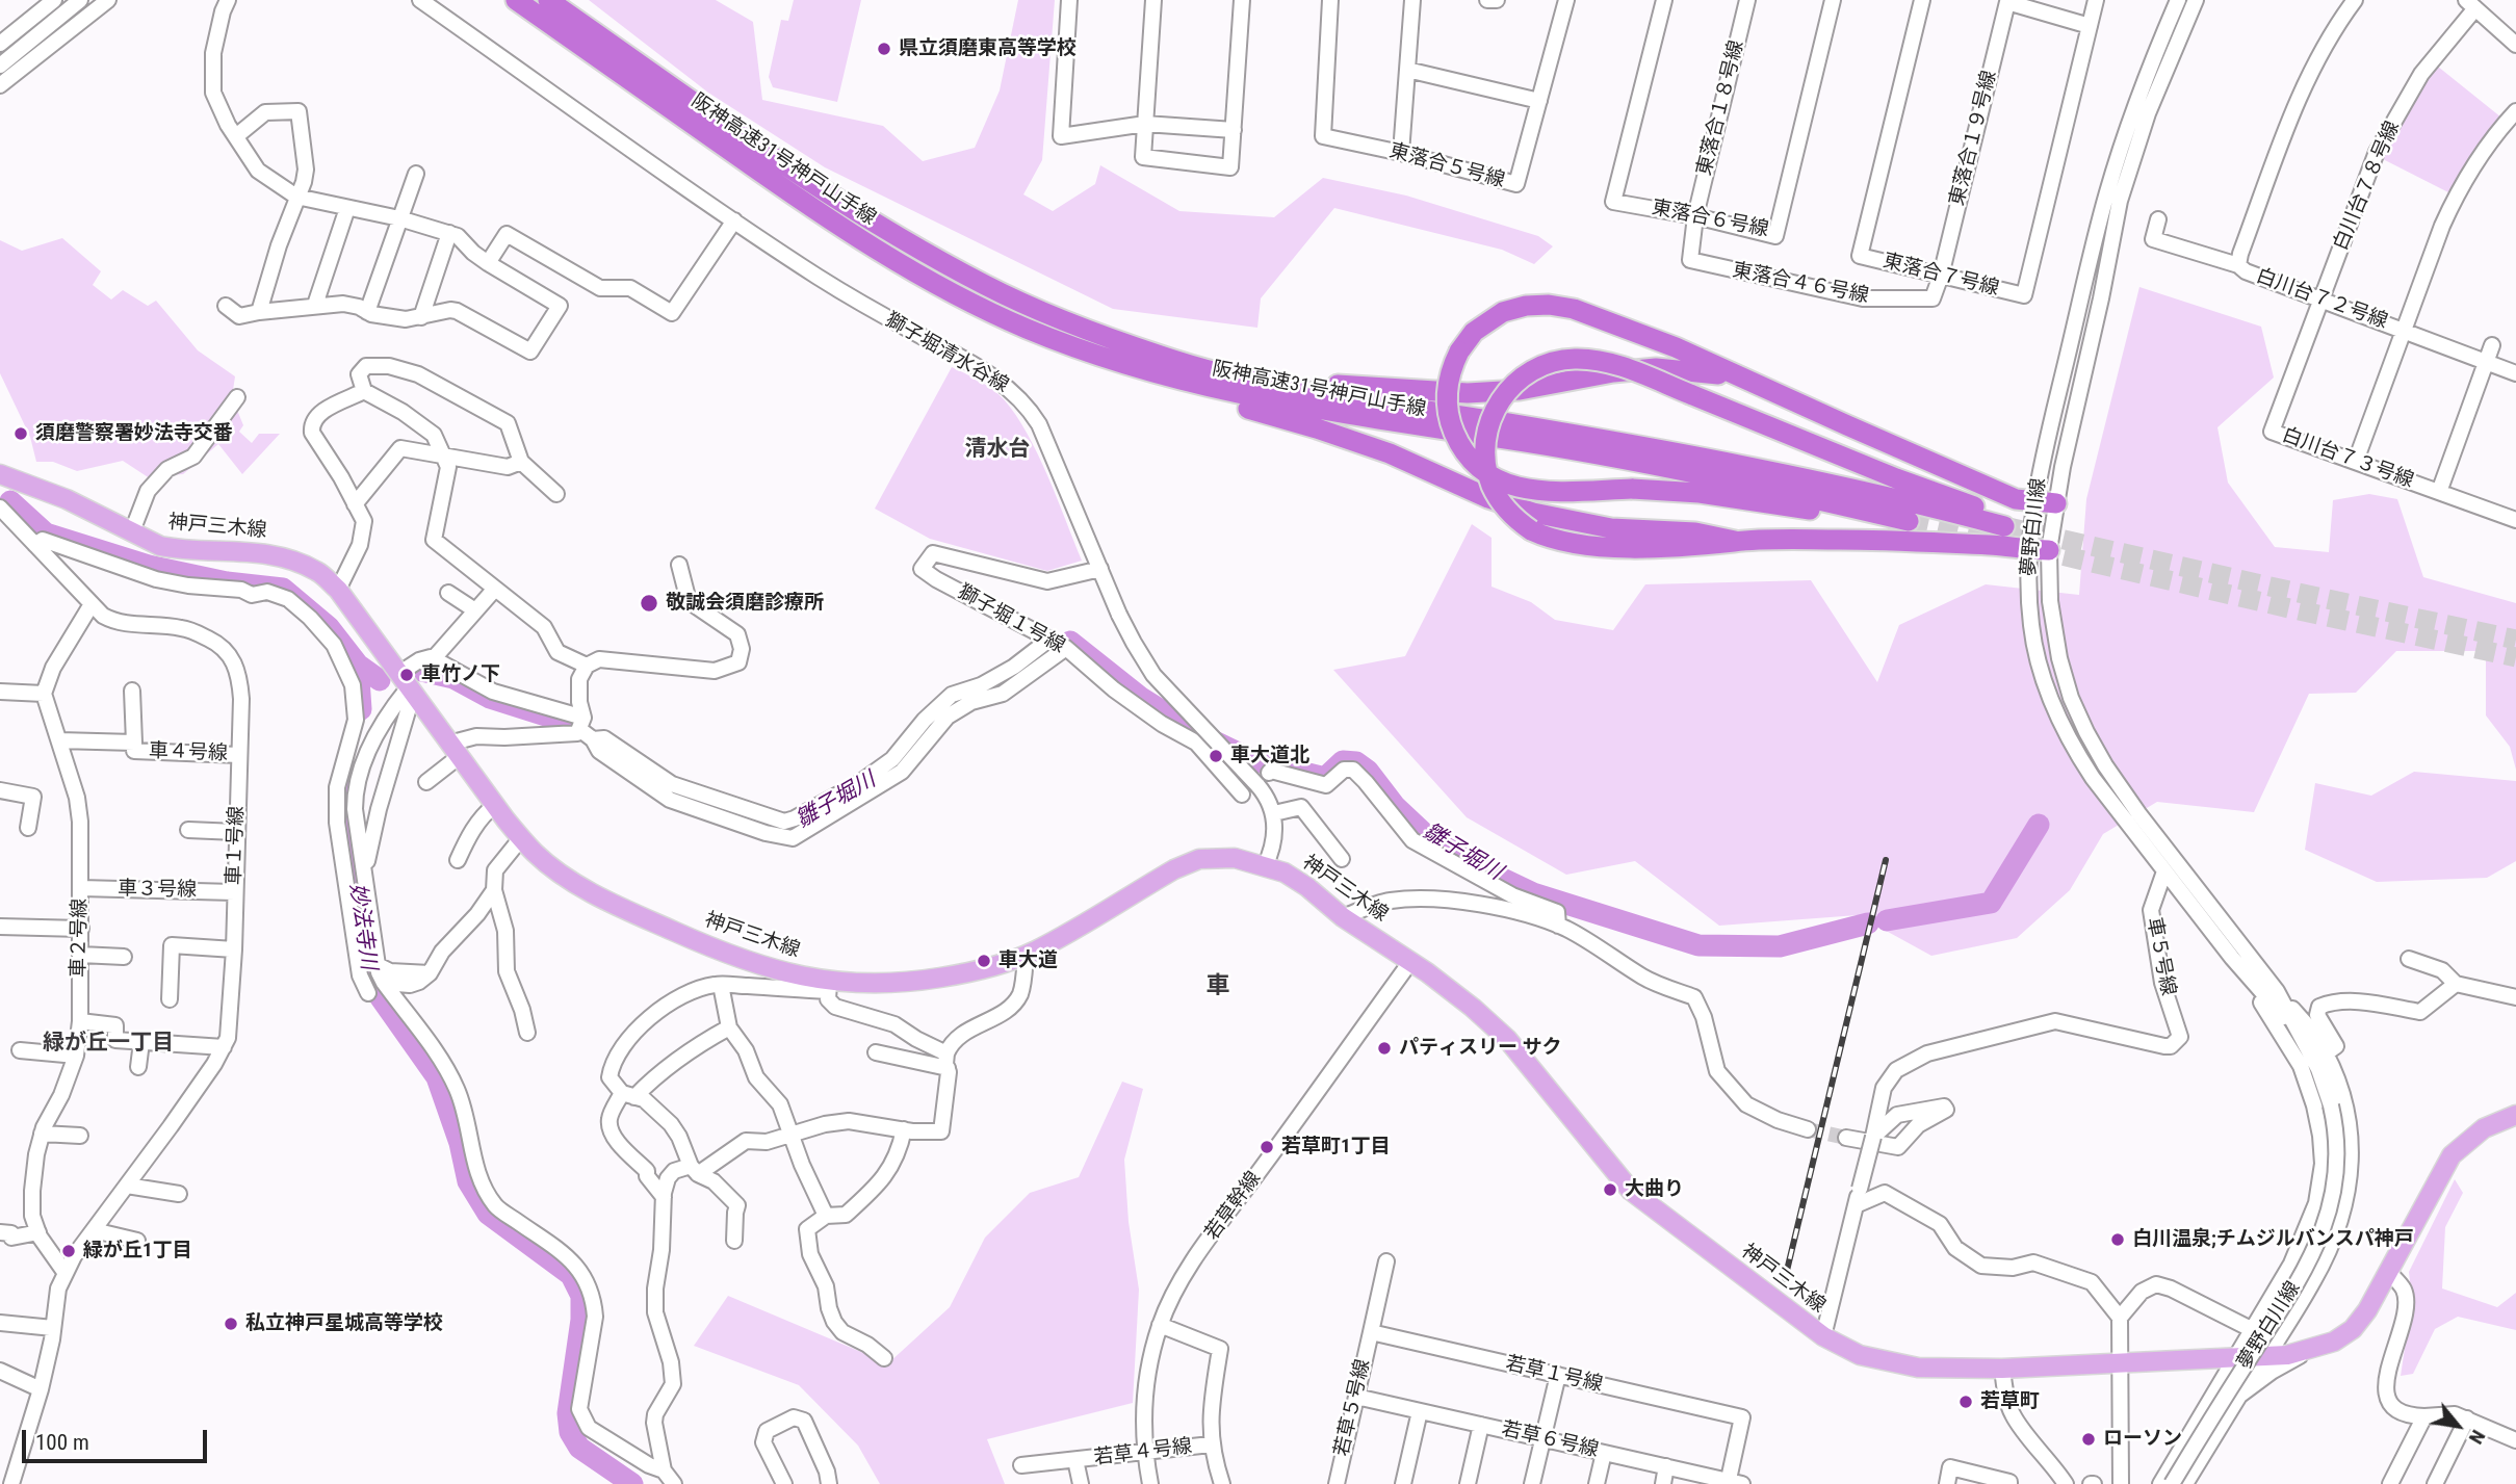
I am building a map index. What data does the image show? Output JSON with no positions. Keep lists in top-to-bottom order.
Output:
{
  "streets": {
    "highway": ["阪神高速31号神戸山手線"],
    "main road": ["神戸三木線"],
    "street": [
      "東落合１８号線",
      "東落合１９号線",
      "東落合５号線",
      "白川台７８号線",
      "東落合６号線",
      "東落合７号線",
      "東落合４６号線",
      "白川台７２号線",
      "獅子堀清水谷線",
      "白川台７３号線",
      "夢野白川線",
      "獅子堀１号線",
      "車４号線",
      "車１号線",
      "車３号線",
      "車２号線",
      "車５号線",
      "若草幹線",
      "若草１号線",
      "若草５号線",
      "若草６号線",
      "若草４号線"
    ]
  },
  "crossings": [
    ["東落合１８号線", "東落合６号線"],
    ["東落合１８号線", "東落合４６号線"],
    ["東落合１９号線", "東落合７号線"],
    ["東落合１９号線", "東落合４６号線"],
    ["白川台７８号線", "白川台７２号線"],
    ["白川台７８号線", "白川台７３号線"],
    ["東落合６号線", "東落合４６号線"],
    ["東落合７号線", "東落合４６号線"],
    ["白川台７２号線", "白川台７３号線"],
    ["獅子堀清水谷線", "獅子堀１号線"],
    ["神戸三木線", "若草幹線"],
    ["夢野白川線", "車５号線"],
    ["車４号線", "車１号線"],
    ["車４号線", "車２号線"],
    ["車１号線", "車３号線"],
    ["車１号線", "車２号線"],
    ["車３号線", "車２号線"],
    ["若草幹線", "若草４号線"],
    ["若草１号線", "若草５号線"],
    ["若草１号線", "若草６号線"],
    ["若草５号線", "若草６号線"]
  ],
  "districts": ["清水台", "車", "緑が丘一丁目"],
  "water": ["雛子堀川", "妙法寺川"],
  "places": [
    "県立須磨東高等学校",
    "須磨警察署妙法寺交番",
    "敬誠会須磨診療所",
    "車竹ノ下",
    "車大道北",
    "車大道",
    "パティスリー サク",
    "若草町1丁目",
    "大曲り",
    "白川温泉;チムジルバンスパ神戸",
    "緑が丘1丁目",
    "私立神戸星城高等学校",
    "若草町",
    "ローソン"
  ],
  "scale_bar": "100 m",
  "north": "bottom right"
}
